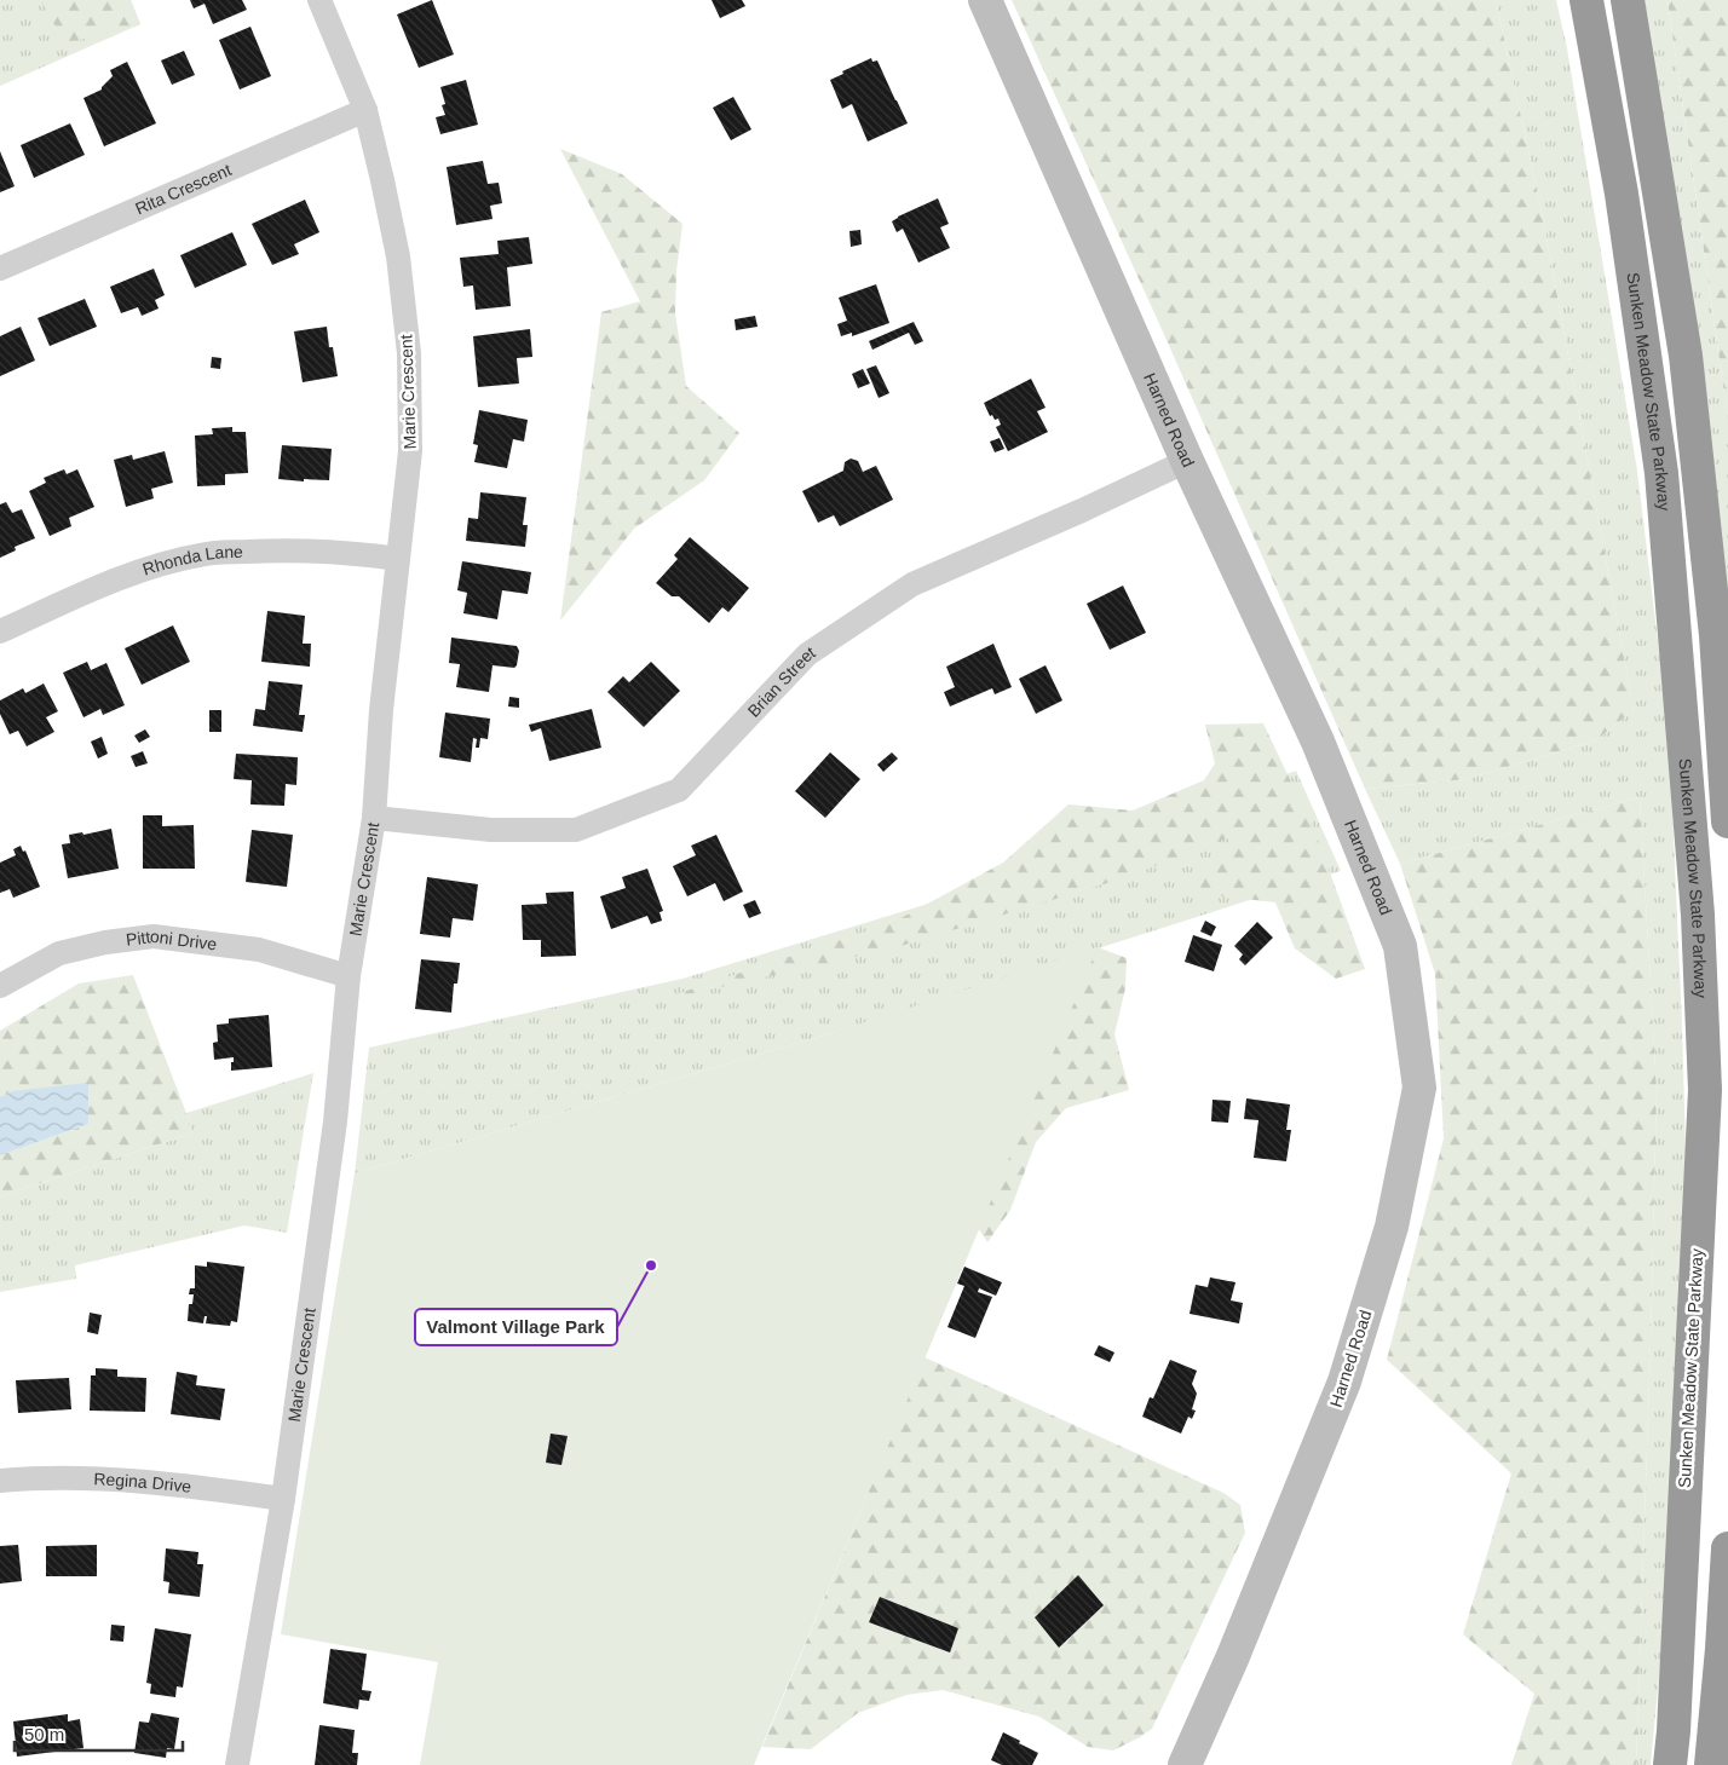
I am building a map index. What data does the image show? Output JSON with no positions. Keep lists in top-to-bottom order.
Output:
{
  "streets": {
    "highway": ["Sunken Meadow State Parkway"],
    "main road": ["Harned Road"],
    "street": [
      "Rita Crescent",
      "Marie Crescent",
      "Rhonda Lane",
      "Brian Street",
      "Pittoni Drive",
      "Regina Drive"
    ]
  },
  "crossings": [
    ["Rita Crescent", "Marie Crescent"],
    ["Marie Crescent", "Rhonda Lane"],
    ["Marie Crescent", "Brian Street"],
    ["Marie Crescent", "Pittoni Drive"],
    ["Marie Crescent", "Regina Drive"],
    ["Harned Road", "Brian Street"]
  ],
  "places": ["Valmont Village Park"],
  "scale_bar": "50 m"
}
